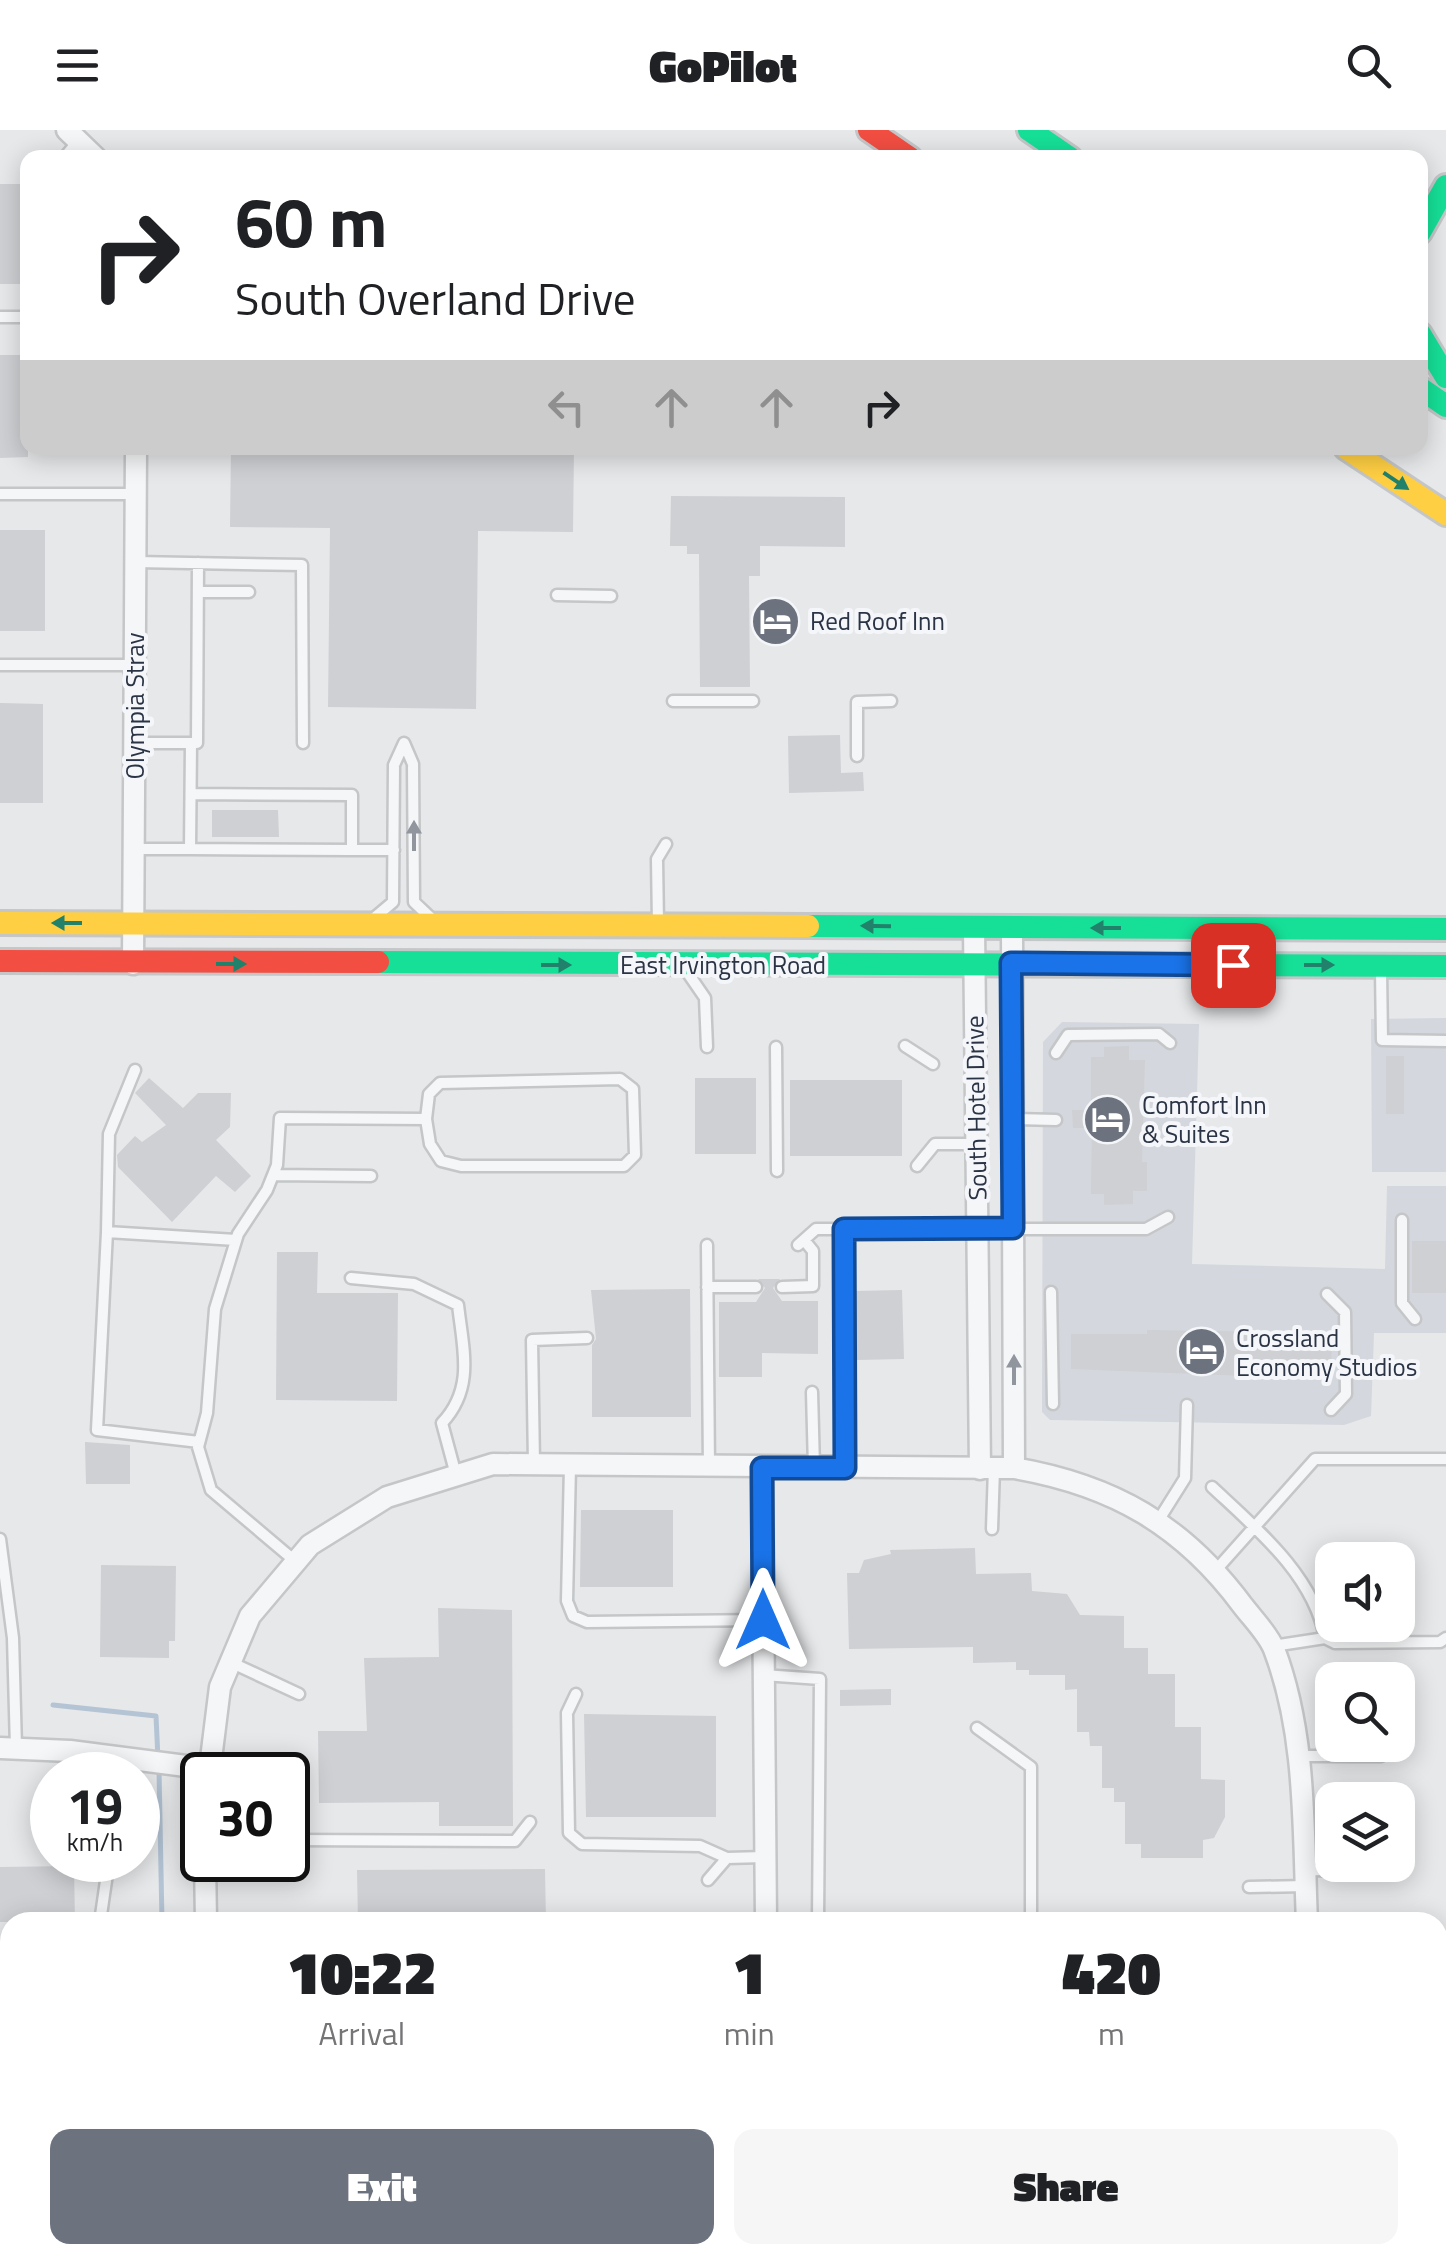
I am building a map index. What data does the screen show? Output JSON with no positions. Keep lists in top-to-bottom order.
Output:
{
  "streets": {
    "main road": ["East Irvington Road"],
    "street": ["Olympia Strav", "South Hotel Drive"]
  },
  "crossings": [
    ["Olympia Strav", "East Irvington Road"],
    ["East Irvington Road", "South Hotel Drive"]
  ],
  "places": {
    "hotel": ["Red Roof Inn", "Comfort Inn & Suites", "Crossland Economy Studios"]
  },
  "page": {
    "header": "GoPilot",
    "turn": ["60 m", "South Overland Drive"],
    "speed": "19 km/h",
    "limit": "30",
    "eta": [
      "10:22",
      "Arrival",
      "1",
      "min",
      "420",
      "m"
    ],
    "buttons": ["Exit", "Share"]
  }
}
